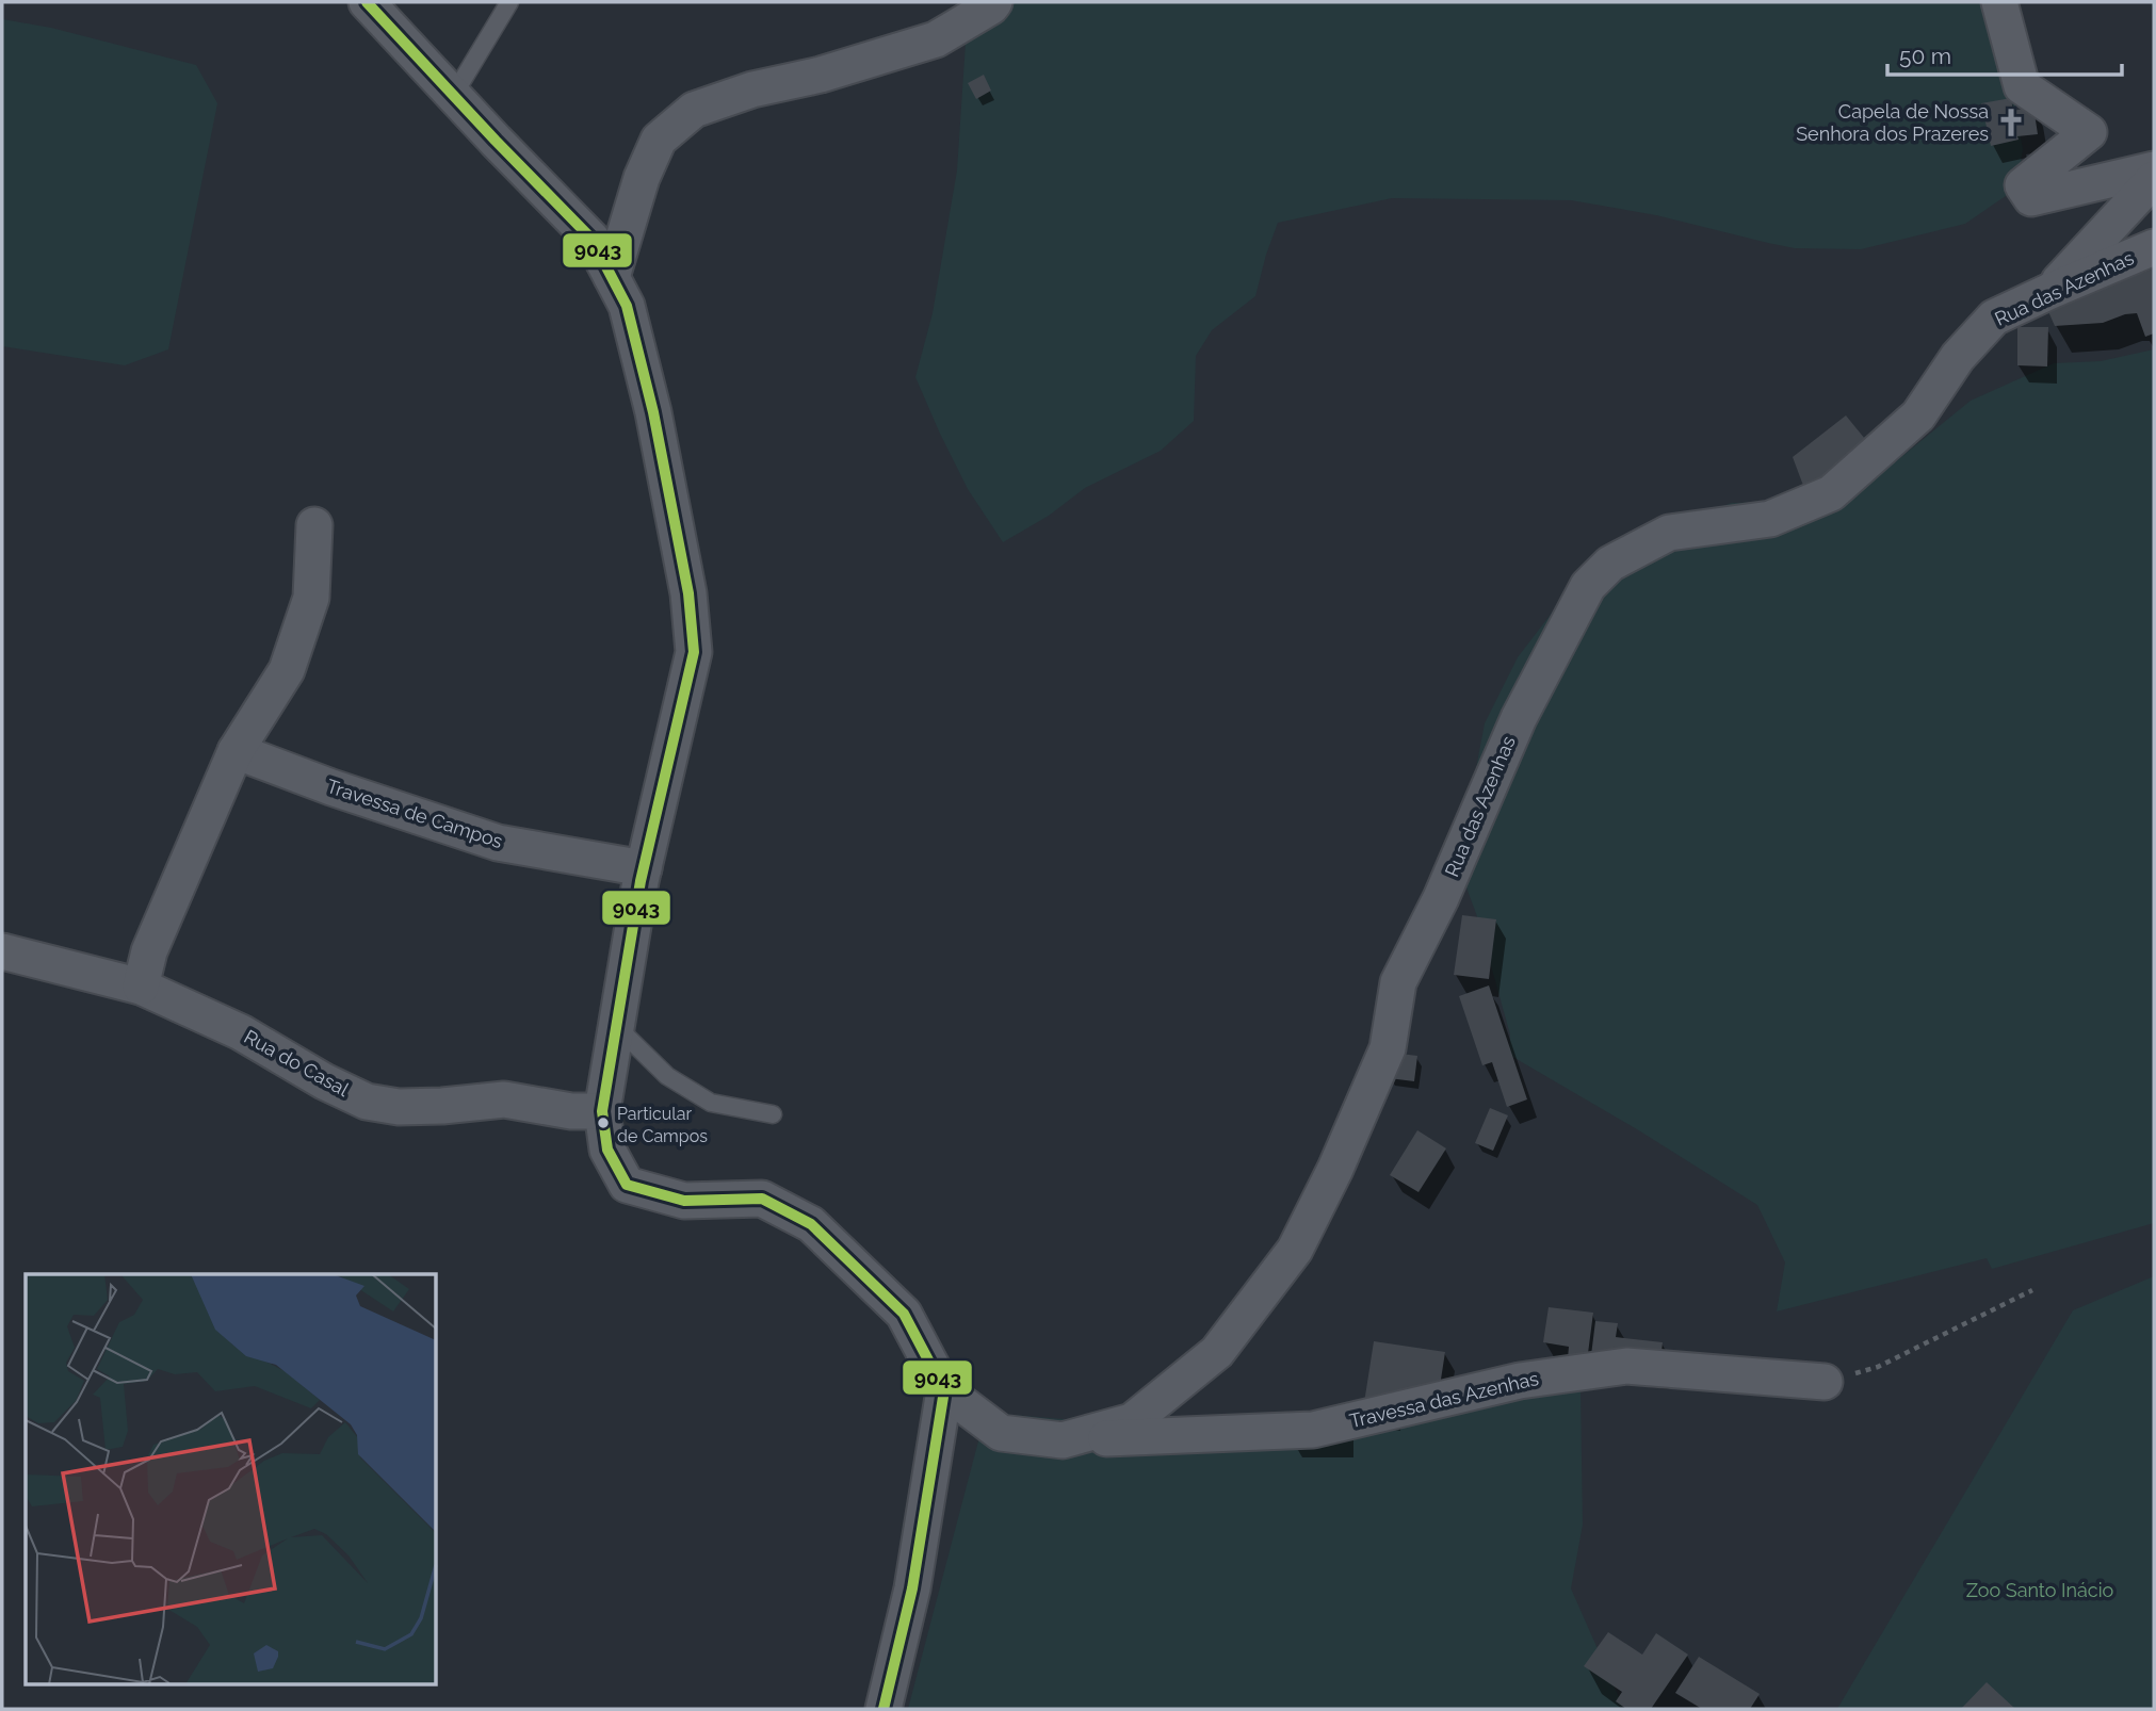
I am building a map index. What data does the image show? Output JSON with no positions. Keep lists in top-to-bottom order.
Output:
{
  "streets": {
    "street": [
      "Rua das Azenhas",
      "Travessa de Campos",
      "Rua do Casal",
      "Travessa das Azenhas"
    ]
  },
  "crossings": [
    ["Rua das Azenhas", "Travessa das Azenhas"]
  ],
  "parks": ["Zoo Santo Inácio"],
  "places": {
    "church": ["Capela de Nossa Senhora dos Prazeres"],
    "other": ["Particular de Campos"]
  },
  "lines": ["transit line 9043"],
  "scale_bar": "50 m"
}
